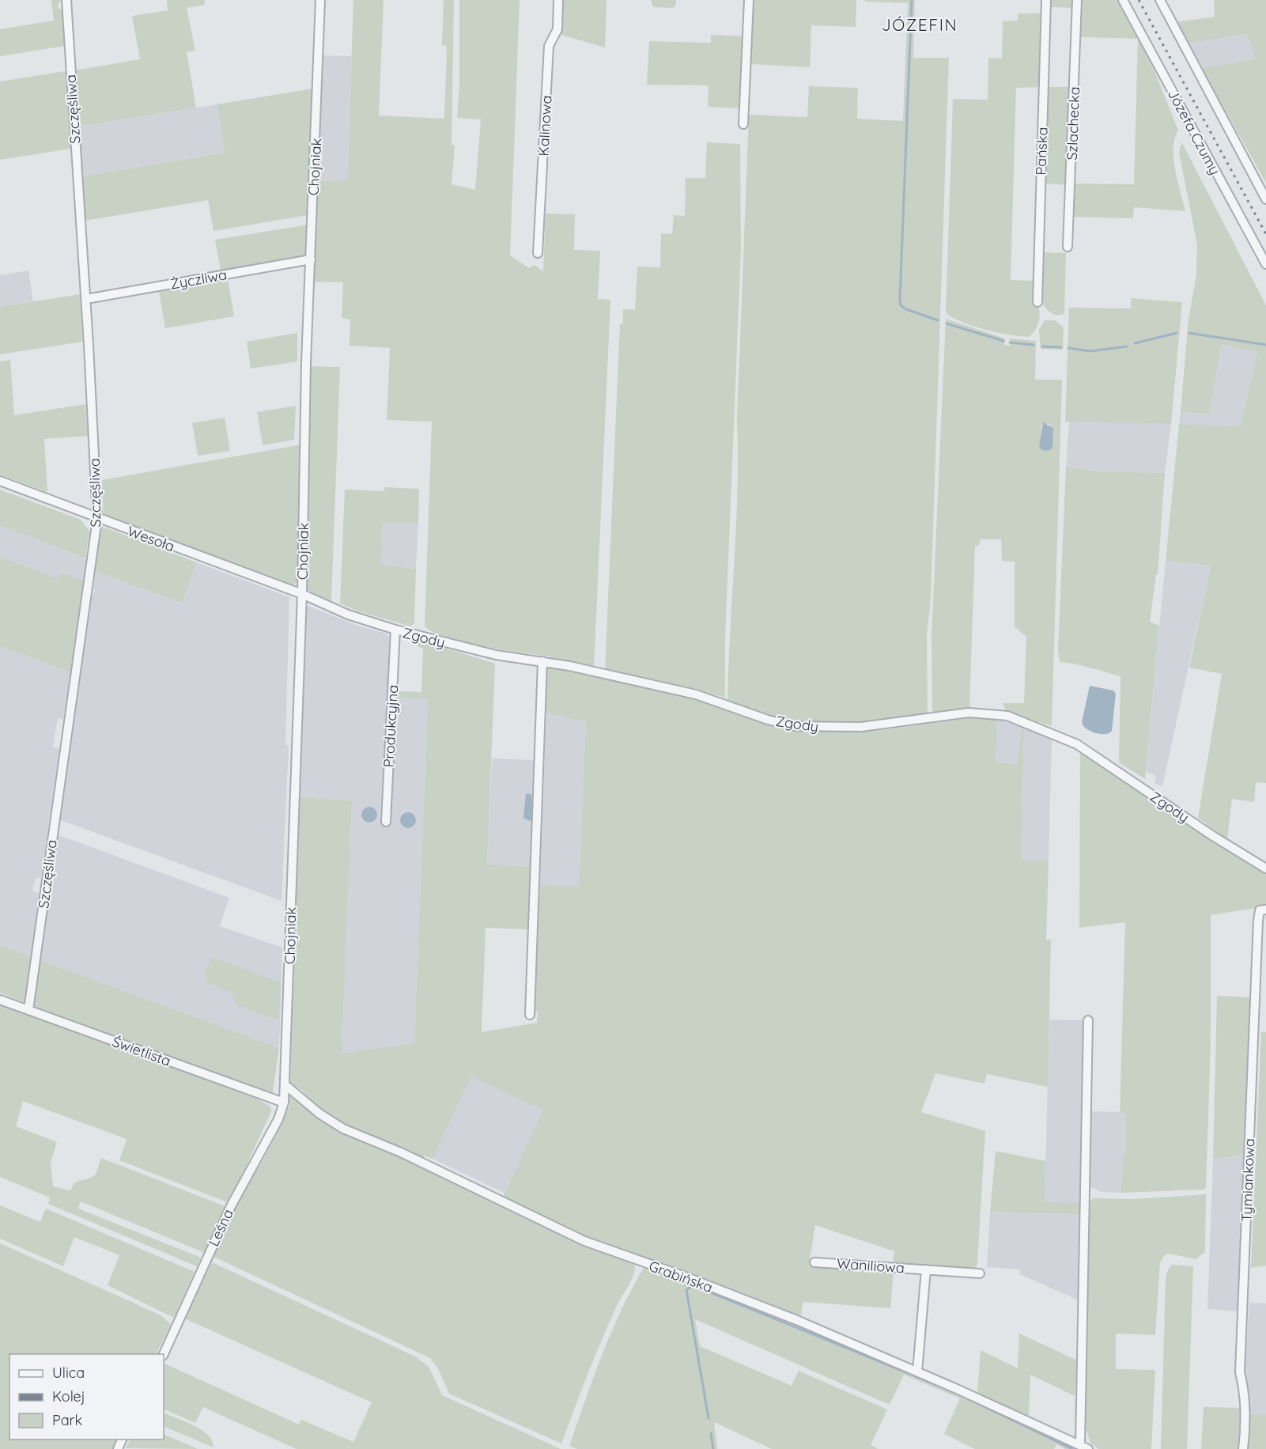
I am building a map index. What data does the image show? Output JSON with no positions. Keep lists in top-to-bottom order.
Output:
{
  "streets": {
    "street": [
      "Szczęśliwa",
      "Szlachecka",
      "Kalinowa",
      "Józefa Czumy",
      "Pańska",
      "Chojniak",
      "Życzliwa",
      "Wesoła",
      "Zgody",
      "Produkcyjna",
      "Świetlista",
      "Tymiankowa",
      "Leśna",
      "Waniliowa",
      "Grabińska"
    ]
  },
  "crossings": [
    ["Szczęśliwa", "Życzliwa"],
    ["Szczęśliwa", "Wesoła"],
    ["Szczęśliwa", "Świetlista"],
    ["Chojniak", "Życzliwa"],
    ["Chojniak", "Wesoła"],
    ["Chojniak", "Zgody"],
    ["Chojniak", "Świetlista"],
    ["Chojniak", "Leśna"],
    ["Chojniak", "Grabińska"],
    ["Wesoła", "Zgody"],
    ["Zgody", "Produkcyjna"],
    ["Świetlista", "Leśna"]
  ],
  "districts": ["JÓZEFIN"],
  "legend": ["Ulica", "Kolej", "Park"]
}
